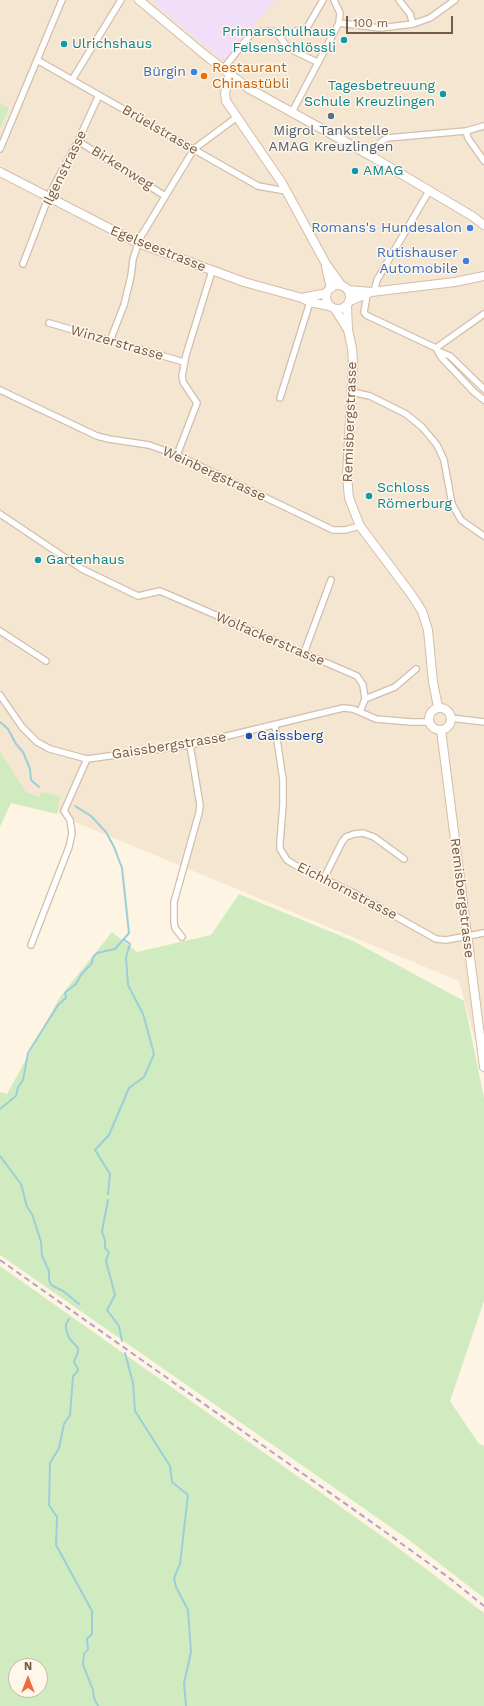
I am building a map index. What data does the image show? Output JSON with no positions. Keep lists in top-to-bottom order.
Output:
{
  "streets": {
    "street": [
      "Brüelstrasse",
      "Ilgenstrasse",
      "Birkenweg",
      "Egelseestrasse",
      "Winzerstrasse",
      "Remisbergstrasse",
      "Weinbergstrasse",
      "Wolfackerstrasse",
      "Gaissbergstrasse",
      "Eichhornstrasse"
    ]
  },
  "crossings": [
    ["Brüelstrasse", "Ilgenstrasse"],
    ["Ilgenstrasse", "Birkenweg"],
    ["Ilgenstrasse", "Egelseestrasse"],
    ["Egelseestrasse", "Remisbergstrasse"],
    ["Remisbergstrasse", "Weinbergstrasse"],
    ["Remisbergstrasse", "Gaissbergstrasse"],
    ["Remisbergstrasse", "Eichhornstrasse"],
    ["Gaissbergstrasse", "Eichhornstrasse"]
  ],
  "places": [
    "Primarschulhaus Felsenschlössli",
    "Ulrichshaus",
    "Bürgin",
    "Restaurant Chinastübli",
    "Tagesbetreuung Schule Kreuzlingen",
    "Migrol Tankstelle AMAG Kreuzlingen",
    "AMAG",
    "Romans's Hundesalon",
    "Rutishauser Automobile",
    "Schloss Römerburg",
    "Gartenhaus",
    "Gaissberg"
  ],
  "scale_bar": "100 m",
  "north": "top"
}
